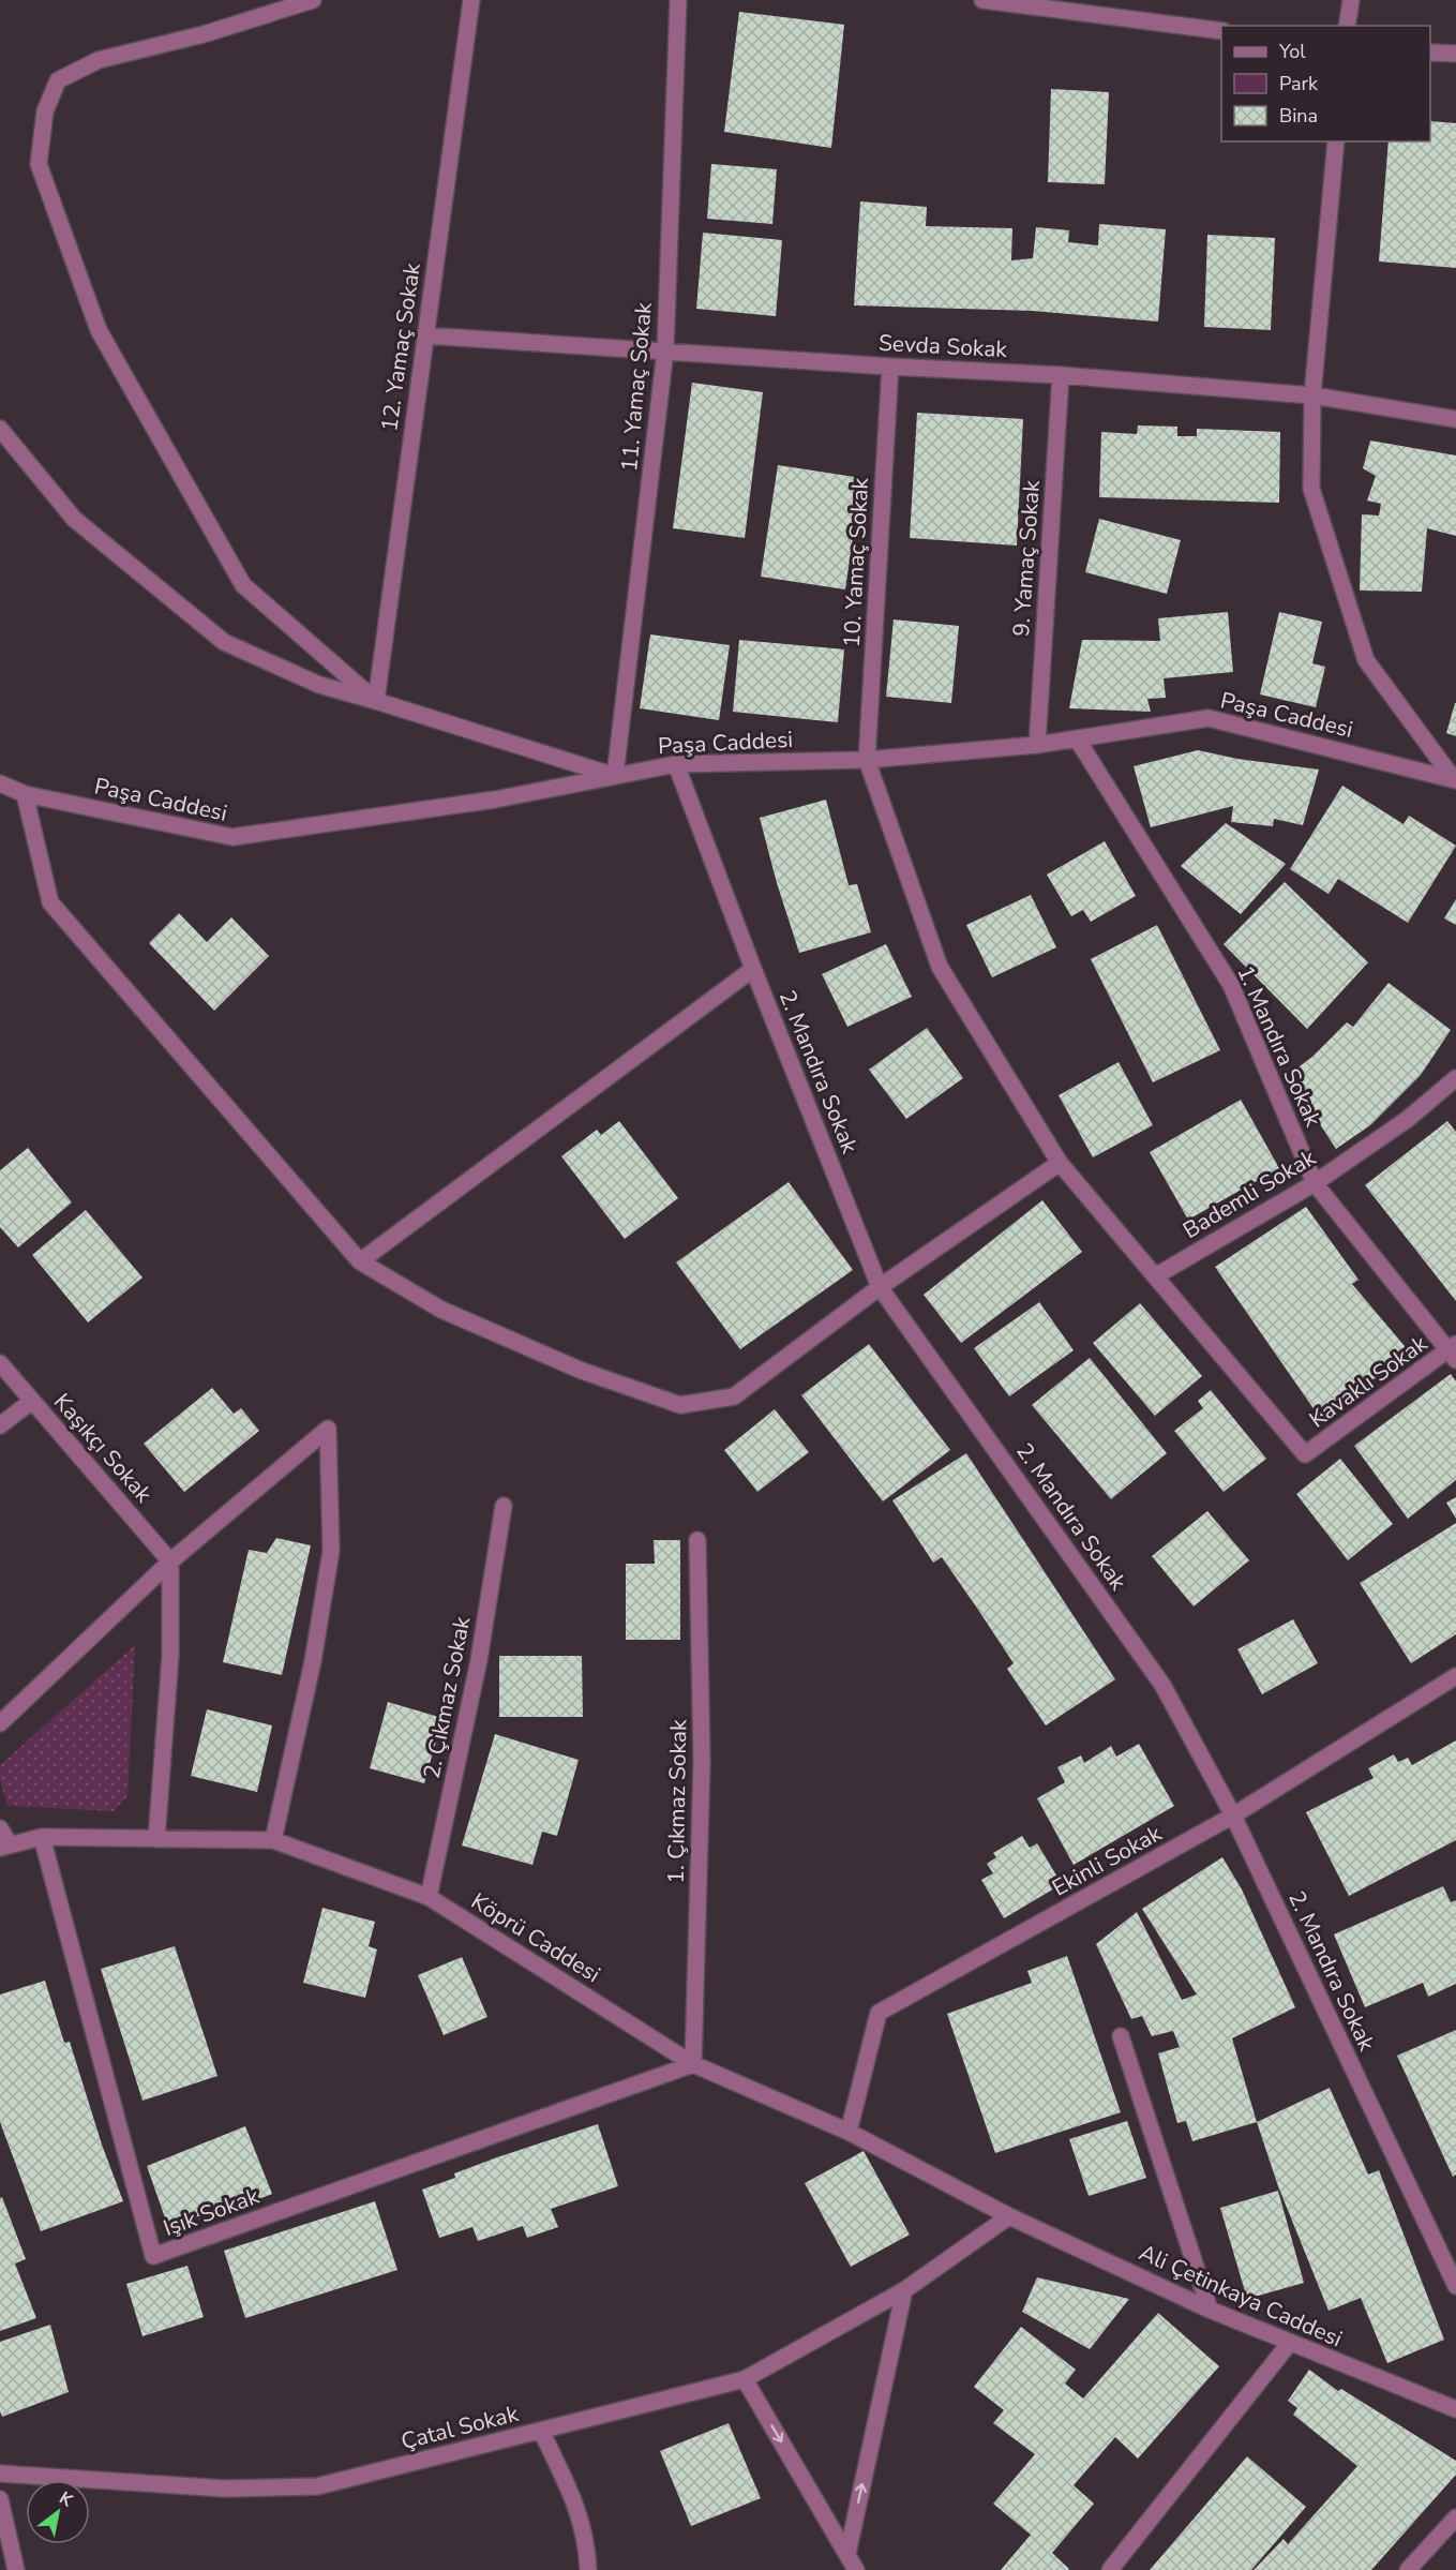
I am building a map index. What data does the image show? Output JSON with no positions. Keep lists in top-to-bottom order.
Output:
{
  "streets": {
    "street": [
      "Sevda Sokak",
      "12. Yamaç Sokak",
      "11. Yamaç Sokak",
      "9. Yamaç Sokak",
      "10. Yamaç Sokak",
      "Paşa Caddesi",
      "1. Mandıra Sokak",
      "2. Mandıra Sokak",
      "Bademli Sokak",
      "Kavaklı Sokak",
      "Kaşıkçı Sokak",
      "2. Çıkmaz Sokak",
      "1. Çıkmaz Sokak",
      "Ekinli Sokak",
      "Köprü Caddesi",
      "Işık Sokak",
      "Ali Çetinkaya Caddesi",
      "Çatal Sokak"
    ]
  },
  "crossings": [
    ["Sevda Sokak", "12. Yamaç Sokak"],
    ["Sevda Sokak", "11. Yamaç Sokak"],
    ["Sevda Sokak", "9. Yamaç Sokak"],
    ["Sevda Sokak", "10. Yamaç Sokak"],
    ["11. Yamaç Sokak", "Paşa Caddesi"],
    ["9. Yamaç Sokak", "Paşa Caddesi"],
    ["10. Yamaç Sokak", "Paşa Caddesi"],
    ["Paşa Caddesi", "1. Mandıra Sokak"],
    ["Paşa Caddesi", "2. Mandıra Sokak"],
    ["1. Mandıra Sokak", "Bademli Sokak"],
    ["1. Mandıra Sokak", "Kavaklı Sokak"],
    ["2. Mandıra Sokak", "Ekinli Sokak"],
    ["Bademli Sokak", "Kavaklı Sokak"],
    ["2. Çıkmaz Sokak", "Köprü Caddesi"],
    ["1. Çıkmaz Sokak", "Köprü Caddesi"],
    ["1. Çıkmaz Sokak", "Işık Sokak"],
    ["Ekinli Sokak", "Köprü Caddesi"],
    ["Köprü Caddesi", "Işık Sokak"],
    ["Köprü Caddesi", "Ali Çetinkaya Caddesi"],
    ["Köprü Caddesi", "Çatal Sokak"],
    ["Ali Çetinkaya Caddesi", "Çatal Sokak"]
  ],
  "legend": ["Yol", "Park", "Bina"],
  "north": "top right"
}
